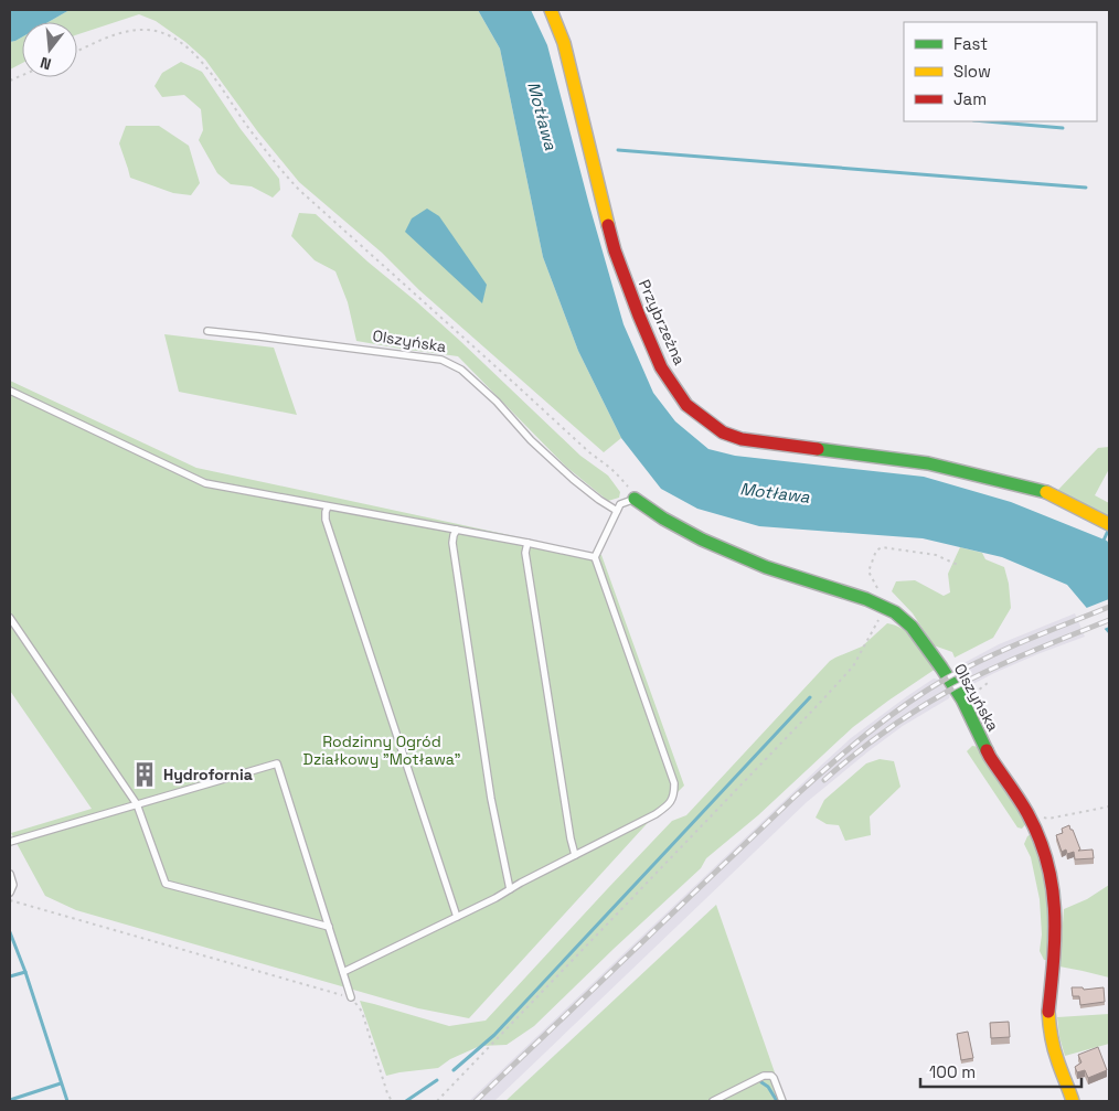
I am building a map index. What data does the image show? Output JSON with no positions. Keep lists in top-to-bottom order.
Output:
{
  "streets": {
    "street": ["Przybrzeżna", "Olszyńska"]
  },
  "water": ["Motława"],
  "parks": ["Rodzinny Ogród Działkowy \"Motława\""],
  "places": {
    "building": ["Hydrofornia"]
  },
  "legend": ["Fast", "Slow", "Jam"],
  "scale_bar": "100 m",
  "north": "bottom"
}
